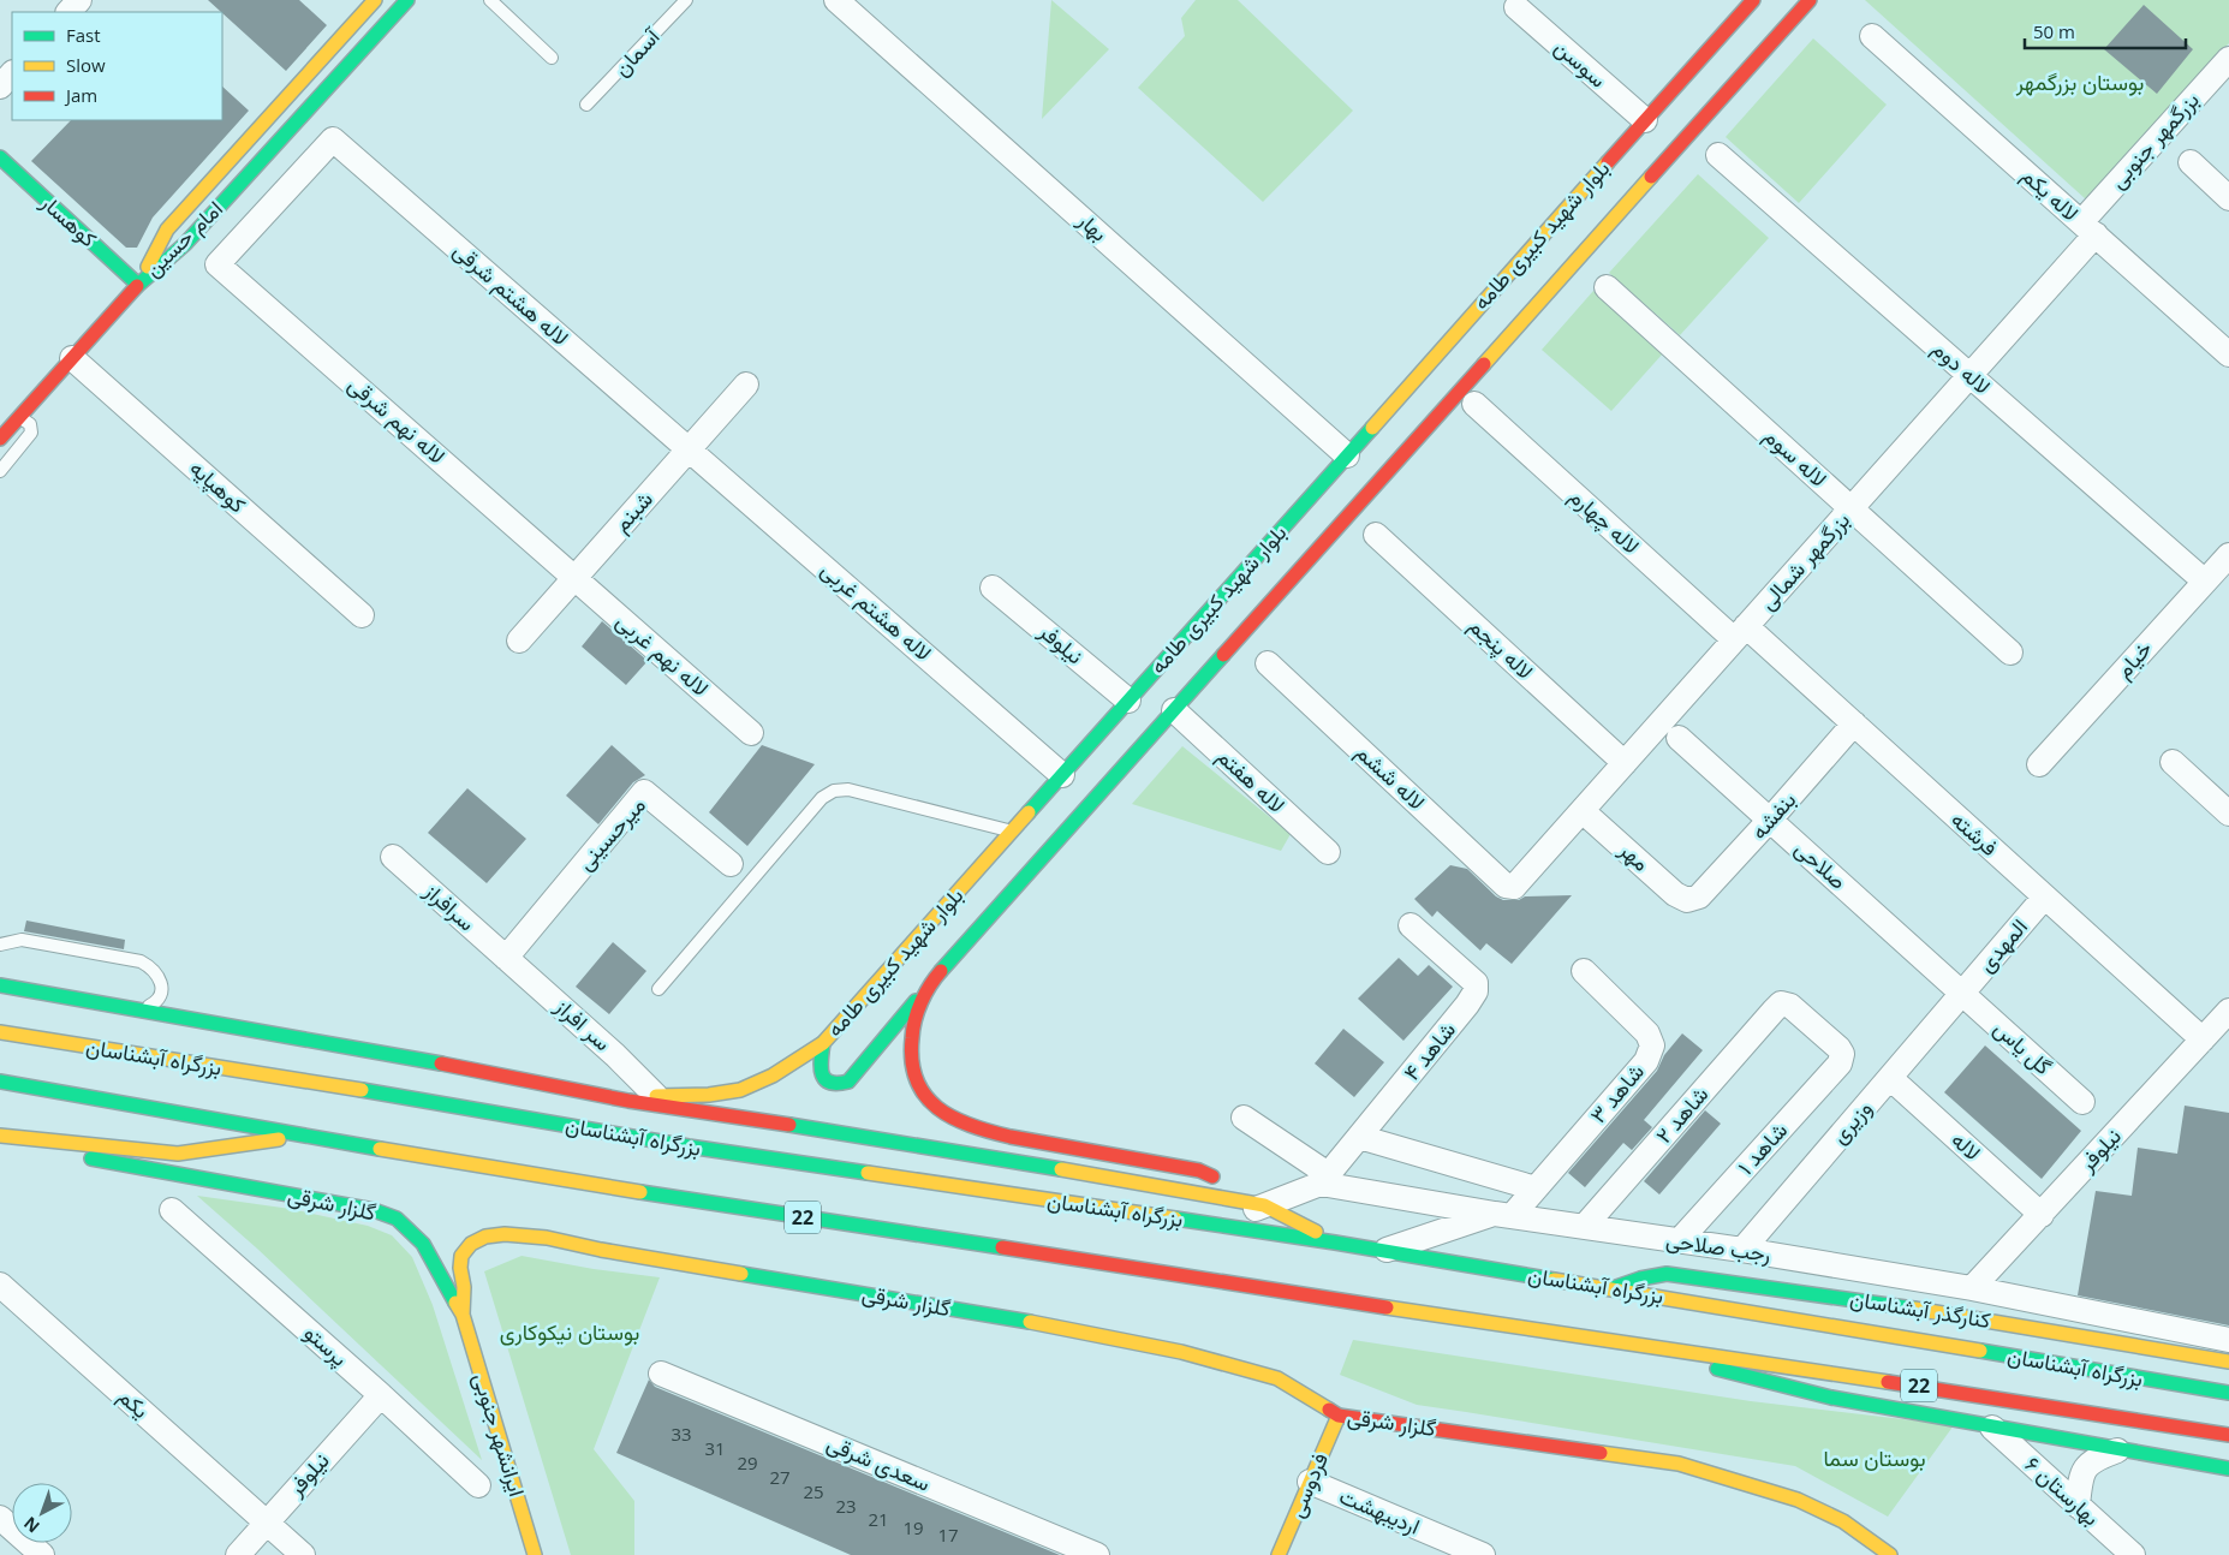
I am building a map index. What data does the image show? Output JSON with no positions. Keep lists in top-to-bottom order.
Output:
{
  "streets": {
    "main road": [
      "کوهسار",
      "بلوار شهید کبیری طامه",
      "امام حسین",
      "بزرگراه آبشناسان",
      "گلزار شرقی",
      "22",
      "کنارگذر آبشناسان",
      "ایرانشهر جنوبی",
      "فردوسی"
    ],
    "street": [
      "سوسن",
      "بزرگمهر جنوبی",
      "لاله یکم",
      "بهار",
      "لاله هشتم شرقی",
      "لاله دوم",
      "لاله نهم شرقی",
      "لاله سوم",
      "کوهپایه",
      "شبنم",
      "لاله چهارم",
      "بزرگمهر شمالی",
      "لاله هشتم غربی",
      "نیلوفر",
      "لاله پنجم",
      "لاله نهم غربی",
      "خیام",
      "لاله ششم",
      "لاله هفتم",
      "بنفشه",
      "میرحسینی",
      "فرشته",
      "مهر",
      "صلاحی",
      "سرافراز",
      "المهدی",
      "سر افراز",
      "گل یاس",
      "شاهد ۴",
      "شاهد ۳",
      "شاهد ۲",
      "وزیری",
      "لاله",
      "شاهد ۱",
      "رجب صلاحی",
      "پرستو",
      "یکم",
      "سعدی شرقی",
      "بهارستان ۶",
      "اردیبهشت"
    ],
    "lane": ["آسمان"]
  },
  "crossings": [
    ["سوسن", "بلوار شهید کبیری طامه"],
    ["بزرگمهر جنوبی", "لاله یکم"],
    ["بزرگمهر جنوبی", "بزرگمهر شمالی"],
    ["لاله یکم", "بزرگمهر شمالی"],
    ["کوهسار", "امام حسین"],
    ["بهار", "بلوار شهید کبیری طامه"],
    ["بلوار شهید کبیری طامه", "لاله هشتم غربی"],
    ["بلوار شهید کبیری طامه", "نیلوفر"],
    ["بلوار شهید کبیری طامه", "لاله هفتم"],
    ["بلوار شهید کبیری طامه", "سر افراز"],
    ["لاله هشتم شرقی", "لاله نهم شرقی"],
    ["لاله هشتم شرقی", "شبنم"],
    ["لاله هشتم شرقی", "لاله هشتم غربی"],
    ["لاله دوم", "بزرگمهر شمالی"],
    ["لاله دوم", "خیام"],
    ["لاله نهم شرقی", "شبنم"],
    ["لاله نهم شرقی", "لاله نهم غربی"],
    ["لاله سوم", "بزرگمهر شمالی"],
    ["شبنم", "لاله هشتم غربی"],
    ["شبنم", "لاله نهم غربی"],
    ["لاله چهارم", "بزرگمهر شمالی"],
    ["لاله چهارم", "فرشته"],
    ["بزرگمهر شمالی", "لاله پنجم"],
    ["بزرگمهر شمالی", "لاله ششم"],
    ["بزرگمهر شمالی", "فرشته"],
    ["بزرگمهر شمالی", "مهر"],
    ["نیلوفر", "فرشته"],
    ["نیلوفر", "لاله"],
    ["نیلوفر", "رجب صلاحی"],
    ["نیلوفر", "پرستو"],
    ["نیلوفر", "یکم"],
    ["بنفشه", "فرشته"],
    ["بنفشه", "مهر"],
    ["بنفشه", "صلاحی"],
    ["میرحسینی", "سرافراز"],
    ["میرحسینی", "سر افراز"],
    ["فرشته", "المهدی"],
    ["صلاحی", "المهدی"],
    ["صلاحی", "گل یاس"],
    ["صلاحی", "وزیری"],
    ["سرافراز", "سر افراز"],
    ["المهدی", "گل یاس"],
    ["المهدی", "وزیری"],
    ["گل یاس", "وزیری"],
    ["شاهد ۴", "رجب صلاحی"],
    ["بزرگراه آبشناسان", "کنارگذر آبشناسان"],
    ["شاهد ۳", "رجب صلاحی"],
    ["شاهد ۲", "شاهد ۱"],
    ["شاهد ۲", "رجب صلاحی"],
    ["وزیری", "لاله"],
    ["وزیری", "رجب صلاحی"],
    ["شاهد ۱", "رجب صلاحی"],
    ["گلزار شرقی", "ایرانشهر جنوبی"],
    ["گلزار شرقی", "فردوسی"],
    ["فردوسی", "اردیبهشت"]
  ],
  "parks": ["بوستان بزرگمهر", "بوستان نیکوکاری", "بوستان سما"],
  "house_numbers": [
    "33",
    "31",
    "29",
    "27",
    "25",
    "23",
    "21",
    "19",
    "17"
  ],
  "legend": ["Fast", "Slow", "Jam"],
  "scale_bar": "50 m",
  "north": "bottom left"
}
